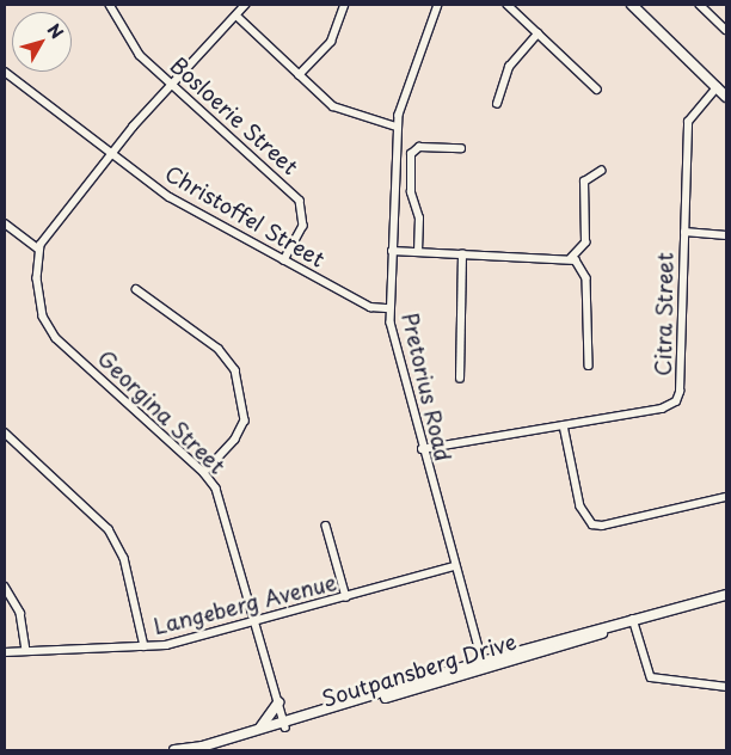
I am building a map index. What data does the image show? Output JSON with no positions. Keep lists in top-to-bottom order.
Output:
{
  "streets": {
    "street": [
      "Bosloerie Street",
      "Christoffel Street",
      "Citra Street",
      "Pretorius Road",
      "Georgina Street",
      "Langeberg Avenue",
      "Soutpansberg Drive"
    ]
  },
  "crossings": [
    ["Bosloerie Street", "Christoffel Street"],
    ["Christoffel Street", "Pretorius Road"],
    ["Citra Street", "Pretorius Road"],
    ["Pretorius Road", "Langeberg Avenue"],
    ["Pretorius Road", "Soutpansberg Drive"],
    ["Georgina Street", "Langeberg Avenue"],
    ["Georgina Street", "Soutpansberg Drive"]
  ],
  "north": "top right"
}
